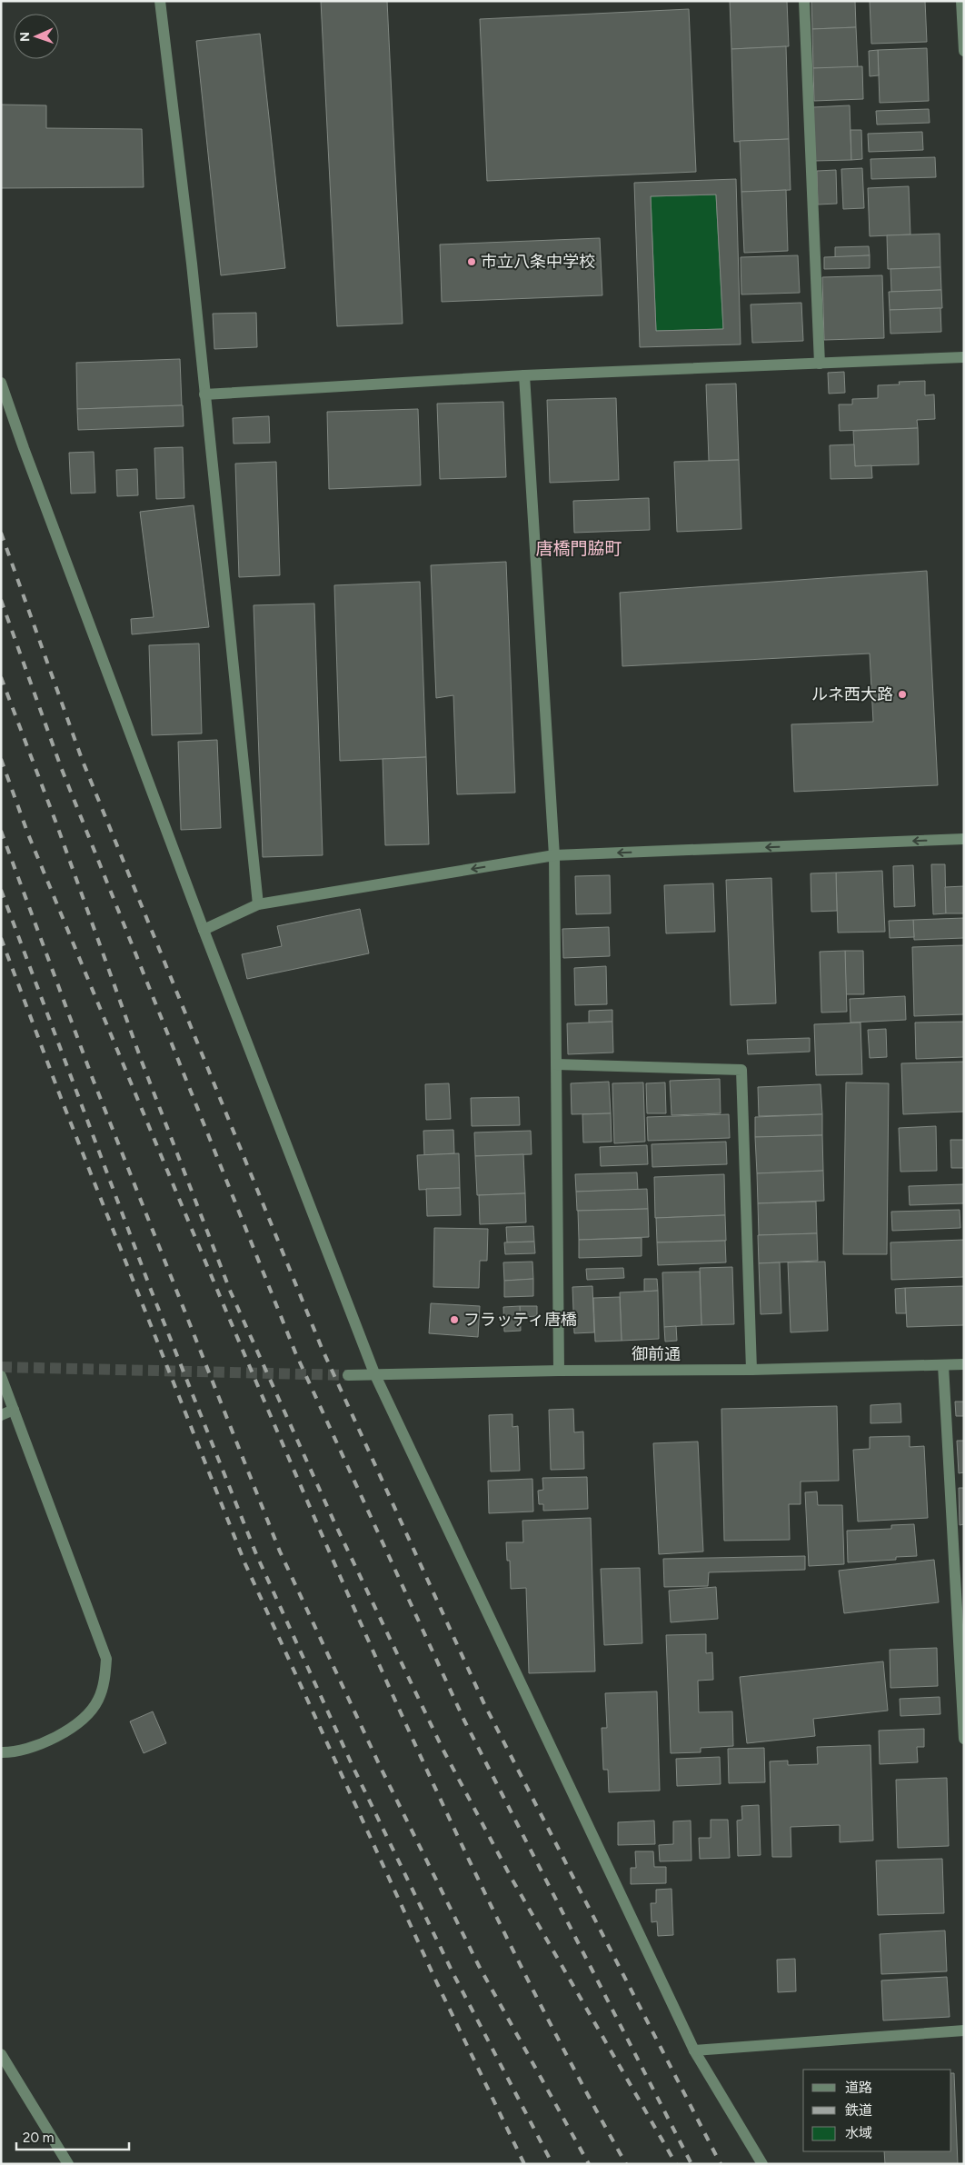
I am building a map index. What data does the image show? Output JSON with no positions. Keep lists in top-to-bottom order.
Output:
{
  "streets": {
    "street": ["御前通"]
  },
  "districts": ["唐橋門脇町"],
  "places": ["市立八条中学校", "ルネ西大路", "フラッティ唐橋"],
  "legend": ["道路", "鉄道", "水域"],
  "scale_bar": "20 m",
  "north": "left"
}
